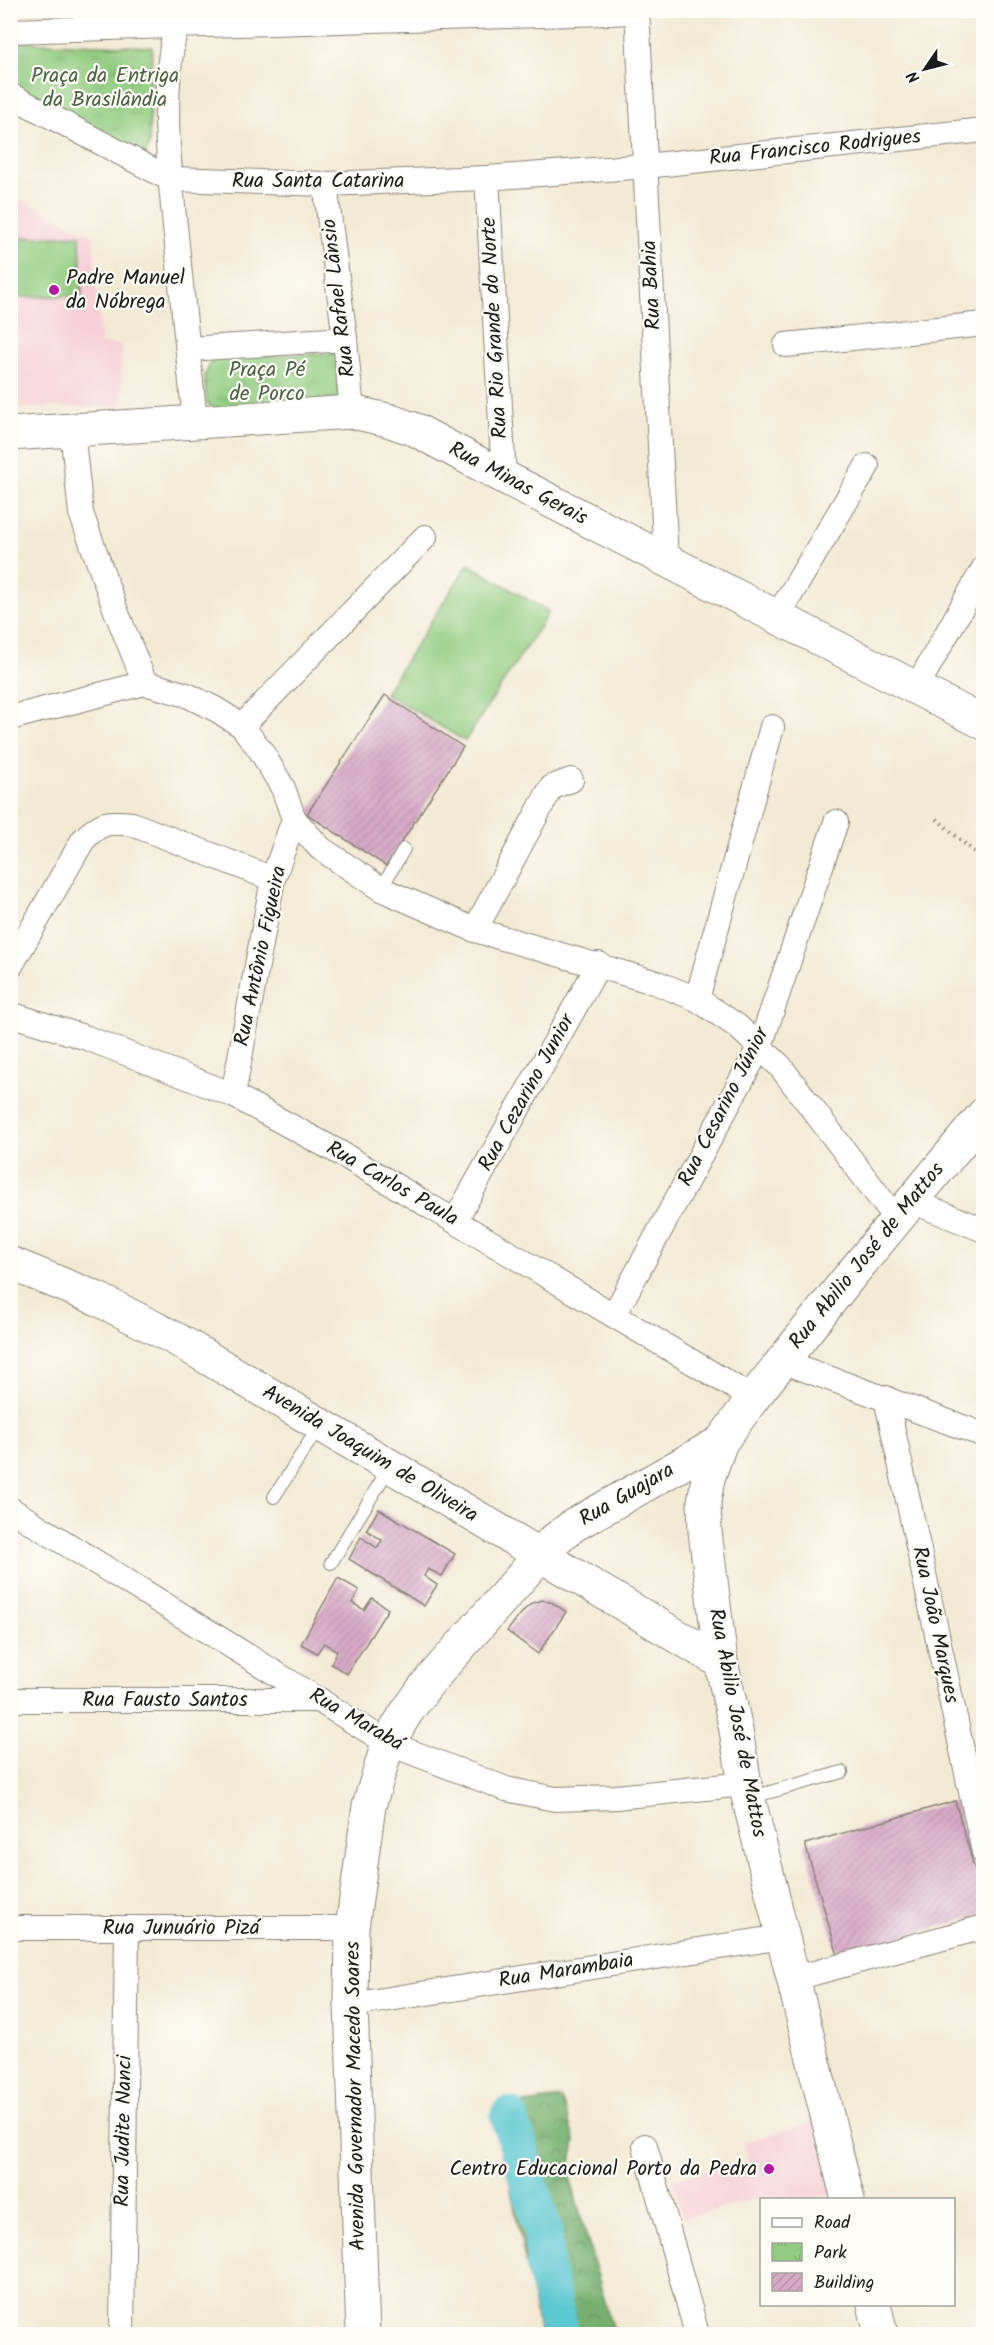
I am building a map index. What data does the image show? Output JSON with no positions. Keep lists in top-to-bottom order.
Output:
{
  "streets": {
    "main road": [
      "Rua Minas Gerais",
      "Rua Abilio José de Mattos",
      "Avenida Joaquim de Oliveira",
      "Rua Guajara",
      "Avenida Governador Macedo Soares"
    ],
    "street": [
      "Rua Francisco Rodrigues",
      "Rua Santa Catarina",
      "Rua Bahia",
      "Rua Rafael Lânsio",
      "Rua Rio Grande do Norte",
      "Rua Antônio Figueira",
      "Rua Cezarino Junior",
      "Rua Cesarino Júnior",
      "Rua Carlos Paula",
      "Rua João Marques",
      "Rua Fausto Santos",
      "Rua Marabá",
      "Rua Junuário Pizá",
      "Rua Marambaia",
      "Rua Judite Nanci"
    ]
  },
  "crossings": [
    ["Rua Francisco Rodrigues", "Rua Santa Catarina"],
    ["Rua Francisco Rodrigues", "Rua Bahia"],
    ["Rua Santa Catarina", "Rua Bahia"],
    ["Rua Santa Catarina", "Rua Rafael Lânsio"],
    ["Rua Santa Catarina", "Rua Rio Grande do Norte"],
    ["Rua Bahia", "Rua Minas Gerais"],
    ["Rua Rafael Lânsio", "Rua Minas Gerais"],
    ["Rua Rio Grande do Norte", "Rua Minas Gerais"],
    ["Rua Antônio Figueira", "Rua Carlos Paula"],
    ["Rua Cezarino Junior", "Rua Carlos Paula"],
    ["Rua Cesarino Júnior", "Rua Carlos Paula"],
    ["Rua Carlos Paula", "Rua Abilio José de Mattos"],
    ["Rua Abilio José de Mattos", "Avenida Joaquim de Oliveira"],
    ["Rua Abilio José de Mattos", "Rua Guajara"],
    ["Rua Abilio José de Mattos", "Rua Marabá"],
    ["Rua Abilio José de Mattos", "Rua Marambaia"],
    ["Avenida Joaquim de Oliveira", "Rua Guajara"],
    ["Avenida Joaquim de Oliveira", "Avenida Governador Macedo Soares"],
    ["Rua Guajara", "Avenida Governador Macedo Soares"],
    ["Rua Fausto Santos", "Rua Marabá"],
    ["Rua Marabá", "Avenida Governador Macedo Soares"],
    ["Rua Junuário Pizá", "Avenida Governador Macedo Soares"],
    ["Rua Junuário Pizá", "Rua Judite Nanci"],
    ["Rua Marambaia", "Avenida Governador Macedo Soares"]
  ],
  "parks": ["Praça da Entriga da Brasilândia", "Praça Pé de Porco"],
  "places": ["Padre Manuel da Nóbrega", "Centro Educacional Porto da Pedra"],
  "legend": ["Road", "Park", "Building"],
  "north": "bottom left"
}
